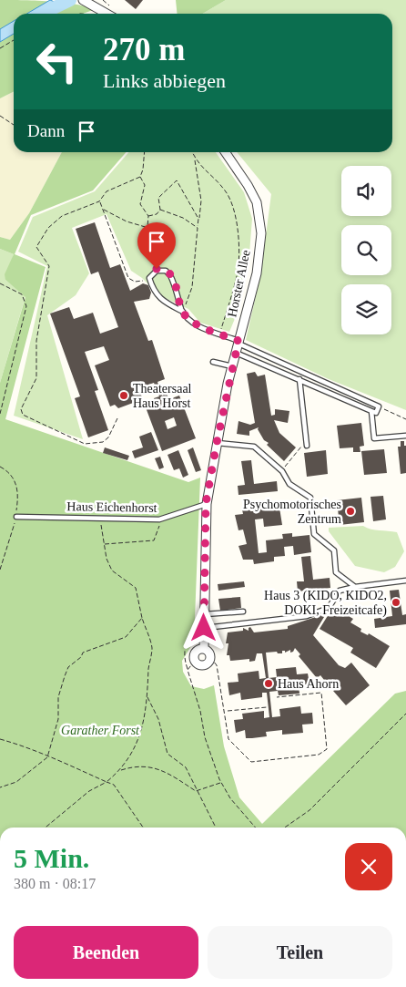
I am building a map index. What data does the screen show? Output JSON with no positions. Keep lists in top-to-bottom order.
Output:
{
  "streets": {
    "street": ["Horster Allee"],
    "lane": ["Haus Eichenhorst"]
  },
  "crossings": [
    ["Horster Allee", "Haus Eichenhorst"]
  ],
  "parks": ["Garather Forst"],
  "places": [
    "Theatersaal Haus Horst",
    "Psychomotorisches Zentrum",
    "Haus 3 (KIDO, KIDO2, DOKI, Freizeitcafe)",
    "Haus Ahorn"
  ],
  "page": {
    "turn": ["270 m", "Links abbiegen"],
    "then": "Dann",
    "heading": ["5 Min.", "380 m · 08:17"],
    "buttons": ["Beenden", "Teilen"]
  }
}
